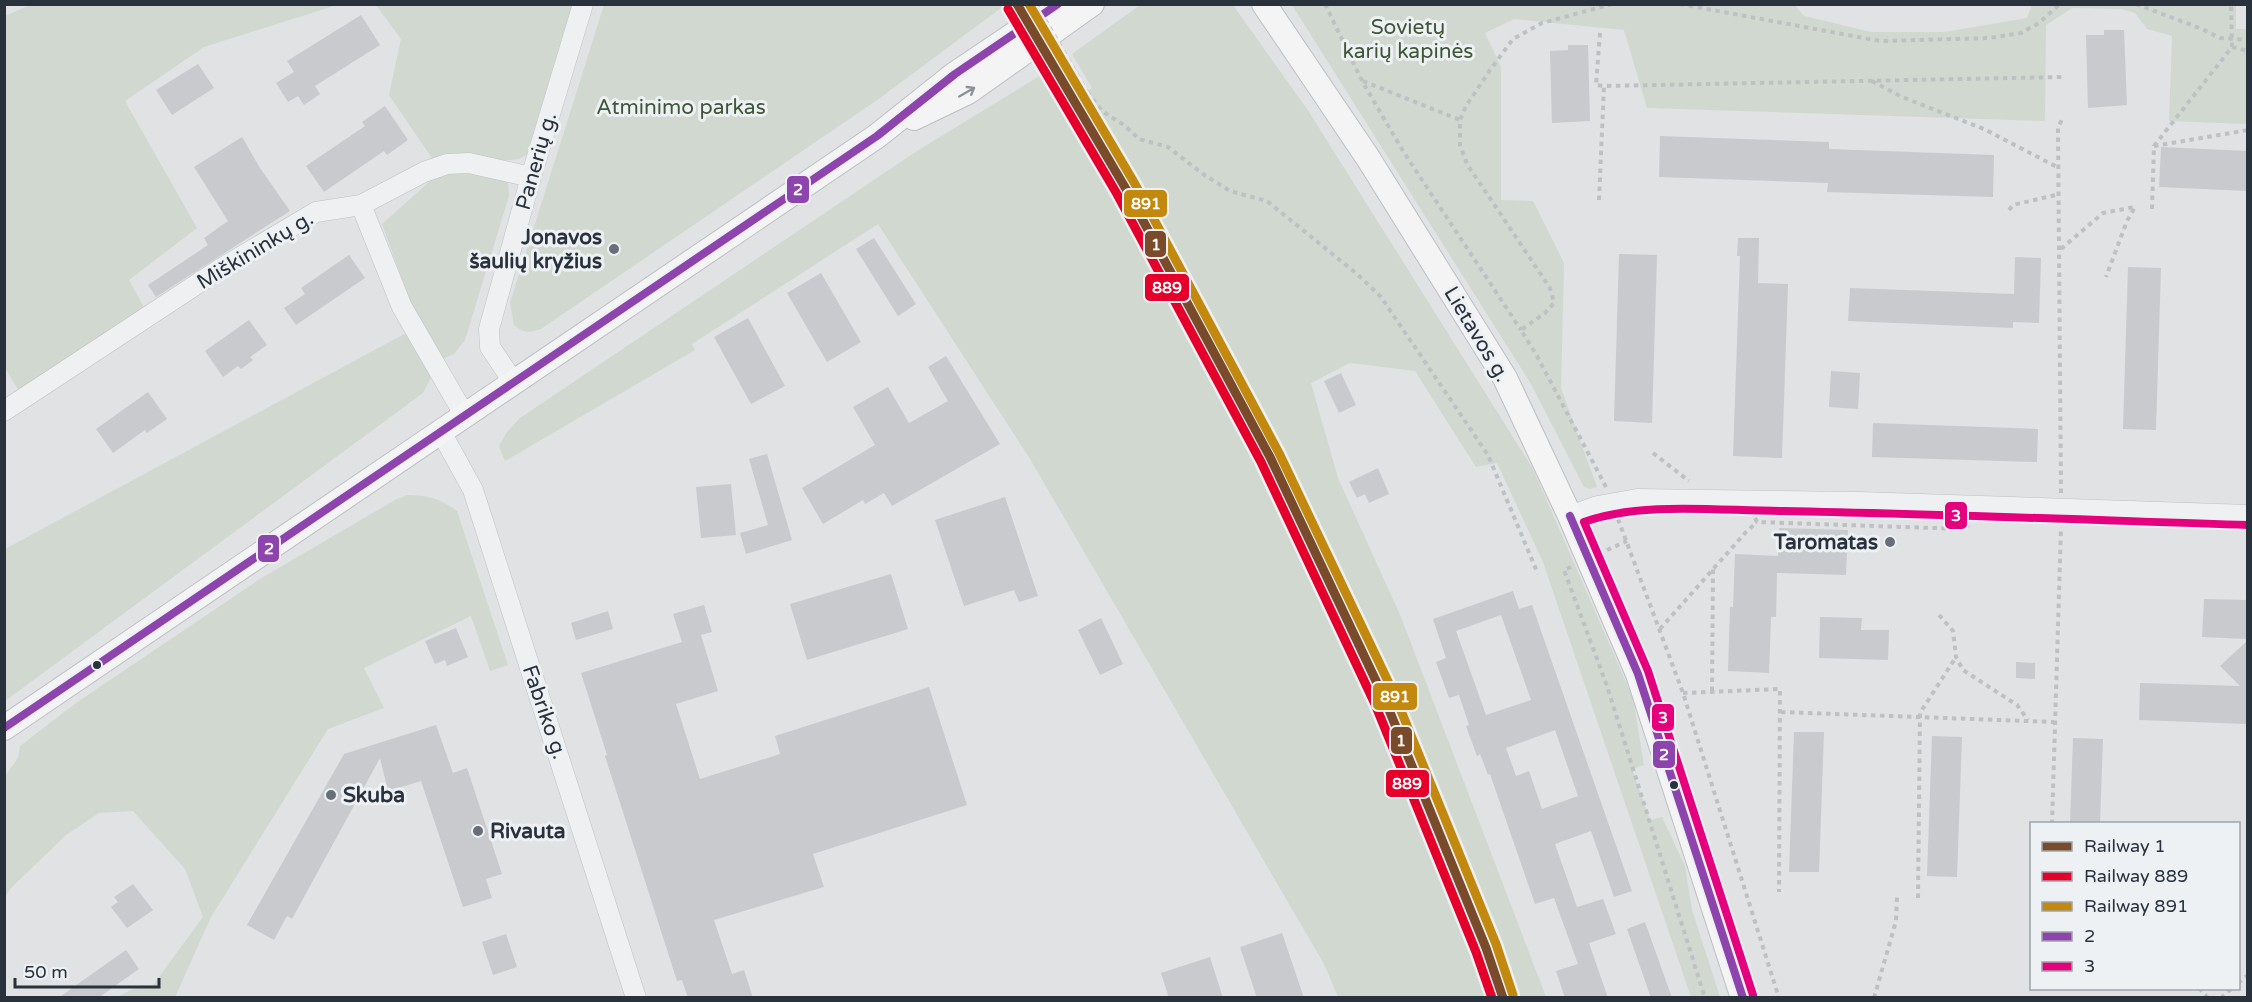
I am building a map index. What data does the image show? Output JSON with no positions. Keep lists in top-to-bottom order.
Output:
{
  "streets": {
    "main road": ["Lietavos g."],
    "street": ["Panerių g.", "Miškininkų g.", "Fabriko g."]
  },
  "crossings": [
    ["Panerių g.", "Miškininkų g."]
  ],
  "parks": ["Sovietų karių kapinės", "Atminimo parkas"],
  "places": [
    "Jonavos šaulių kryžius",
    "Taromatas",
    "Skuba",
    "Rivauta"
  ],
  "lines": [
    "rail line 1",
    "rail line 891",
    "transit line 2",
    "rail line 889",
    "transit line 3"
  ],
  "legend": [
    "Railway 1",
    "Railway 889",
    "Railway 891",
    "2",
    "3"
  ],
  "scale_bar": "50 m"
}
